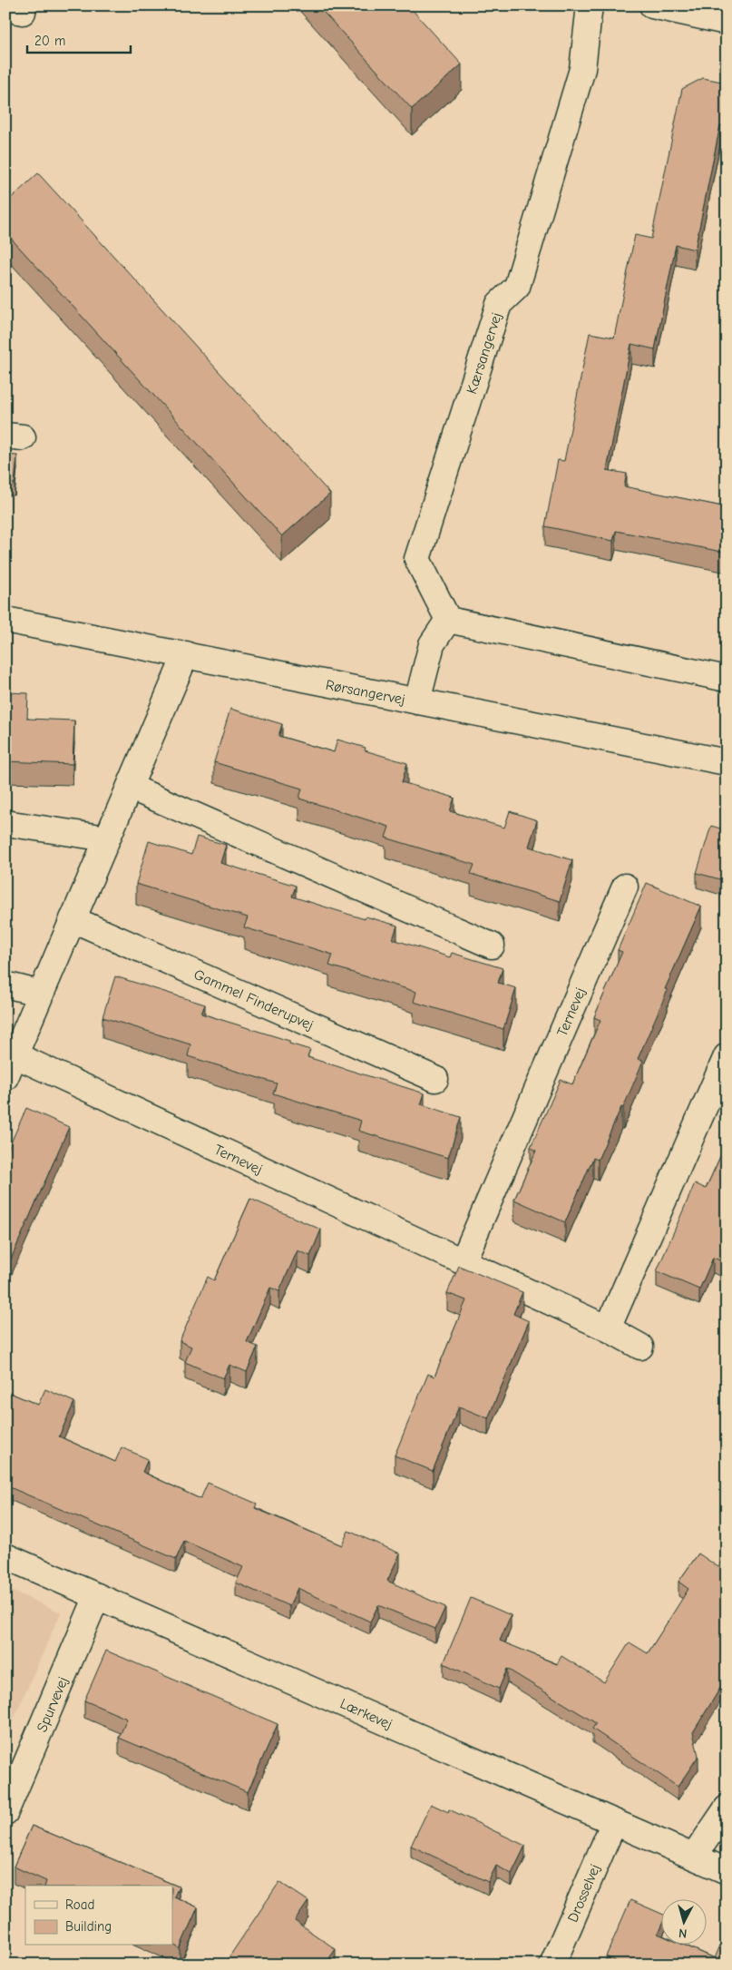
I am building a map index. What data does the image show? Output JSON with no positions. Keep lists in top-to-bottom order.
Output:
{
  "streets": {
    "street": [
      "Kærsangervej",
      "Rørsangervej",
      "Gammel Finderupvej",
      "Ternevej",
      "Spurvevej",
      "Lærkevej",
      "Drosselvej"
    ]
  },
  "crossings": [
    ["Spurvevej", "Lærkevej"],
    ["Lærkevej", "Drosselvej"]
  ],
  "legend": ["Road", "Building"],
  "scale_bar": "20 m",
  "north": "bottom"
}
